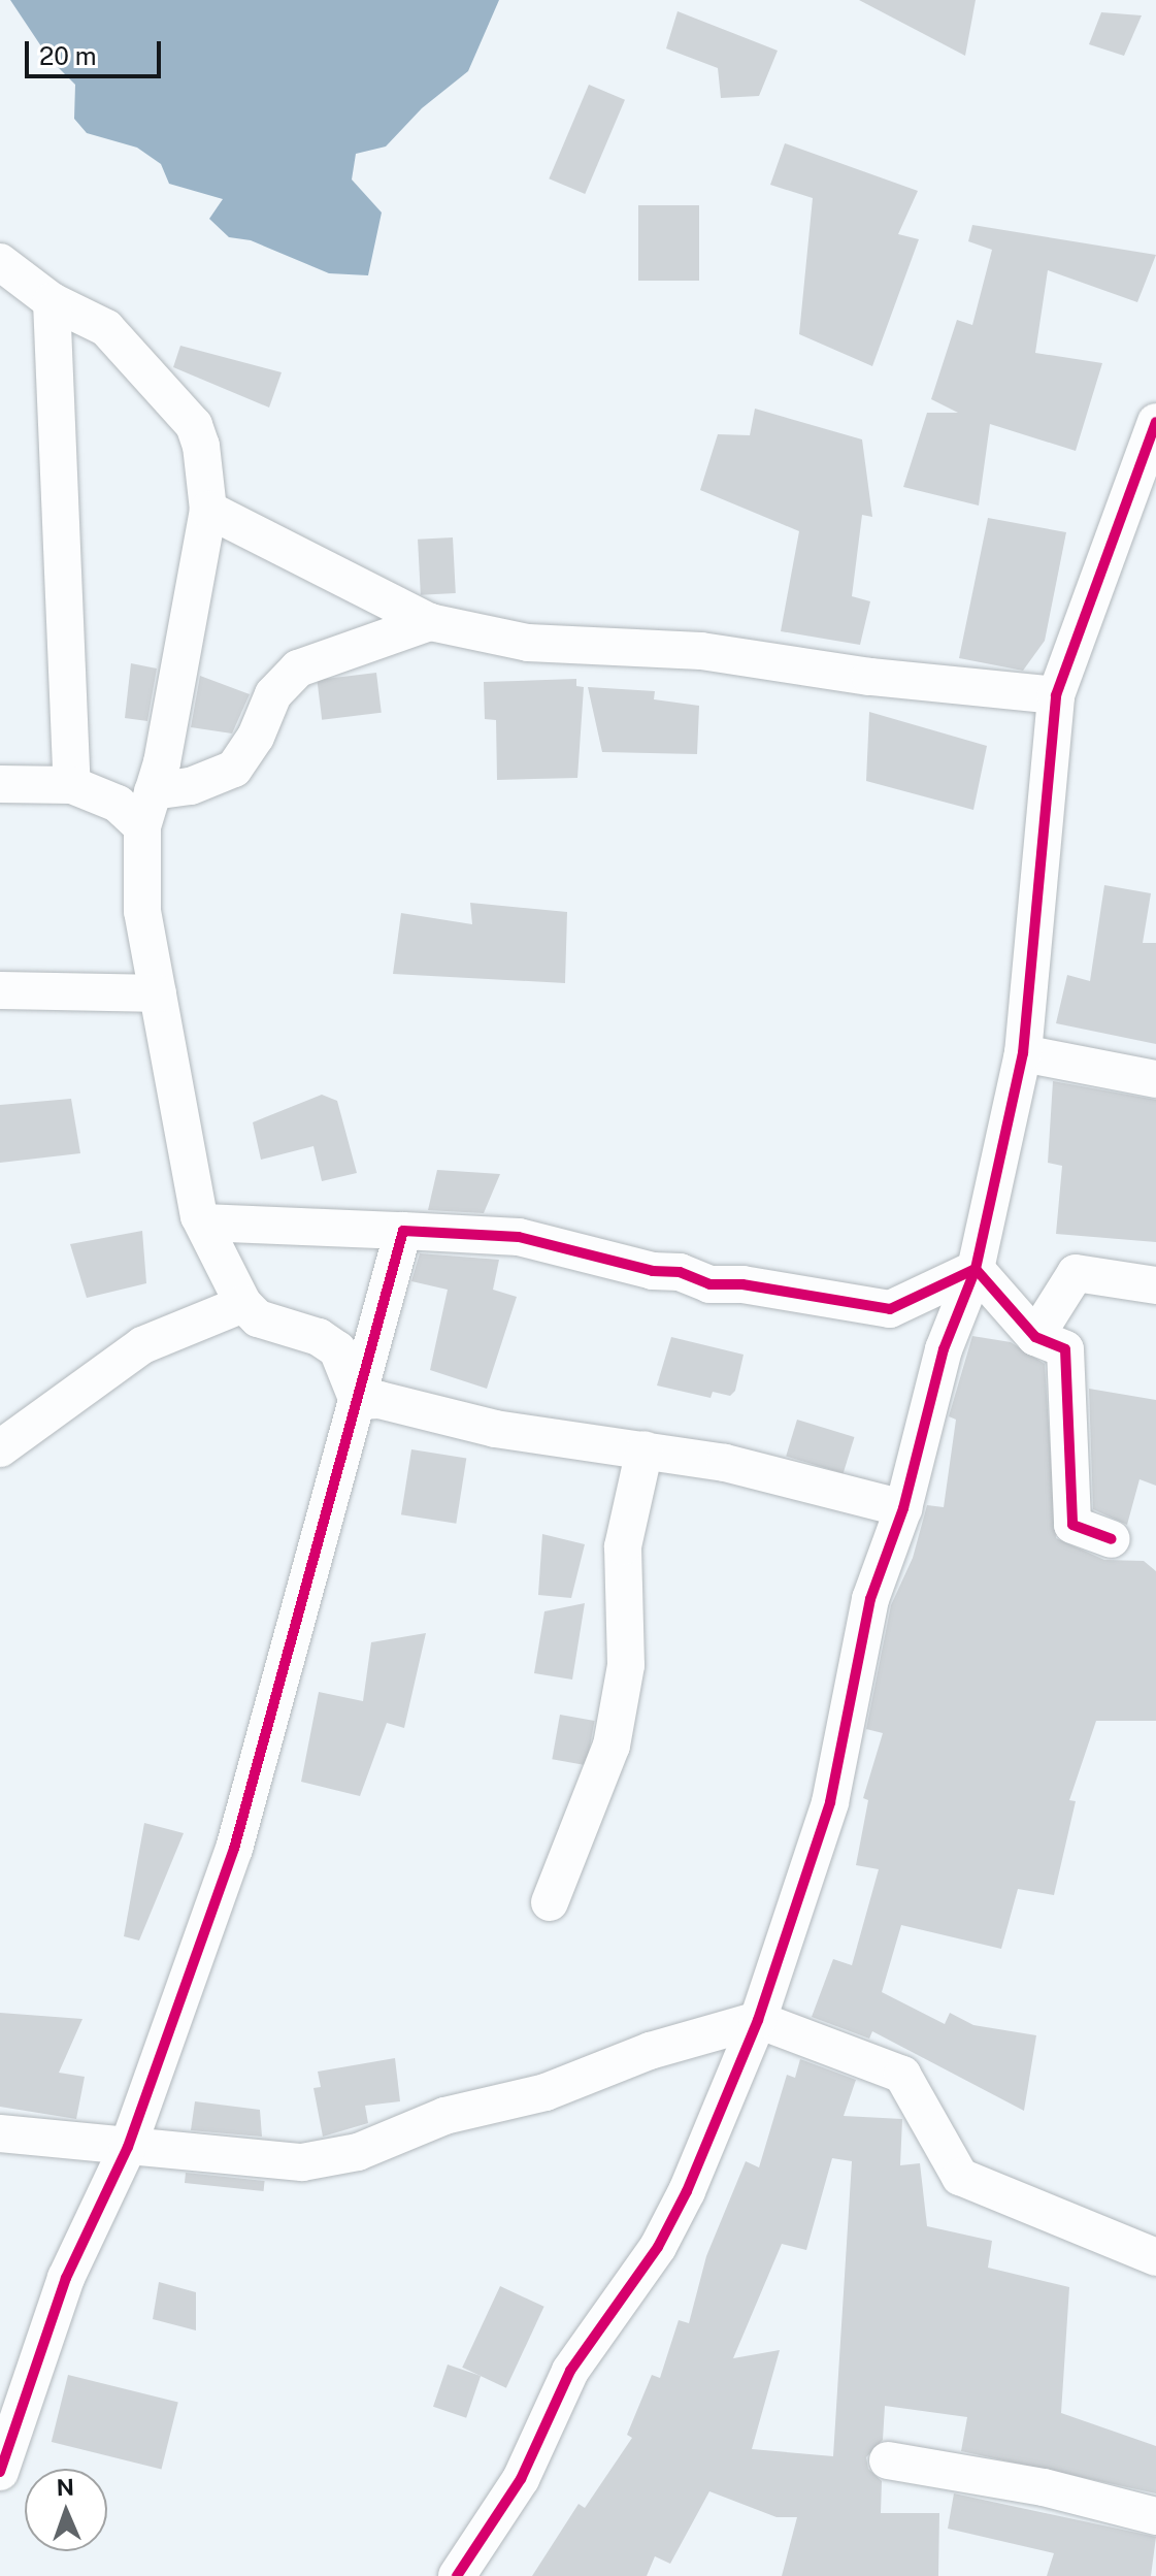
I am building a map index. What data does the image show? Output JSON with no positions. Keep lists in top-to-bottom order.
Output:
{
  "scale_bar": "20 m",
  "north": "top"
}
